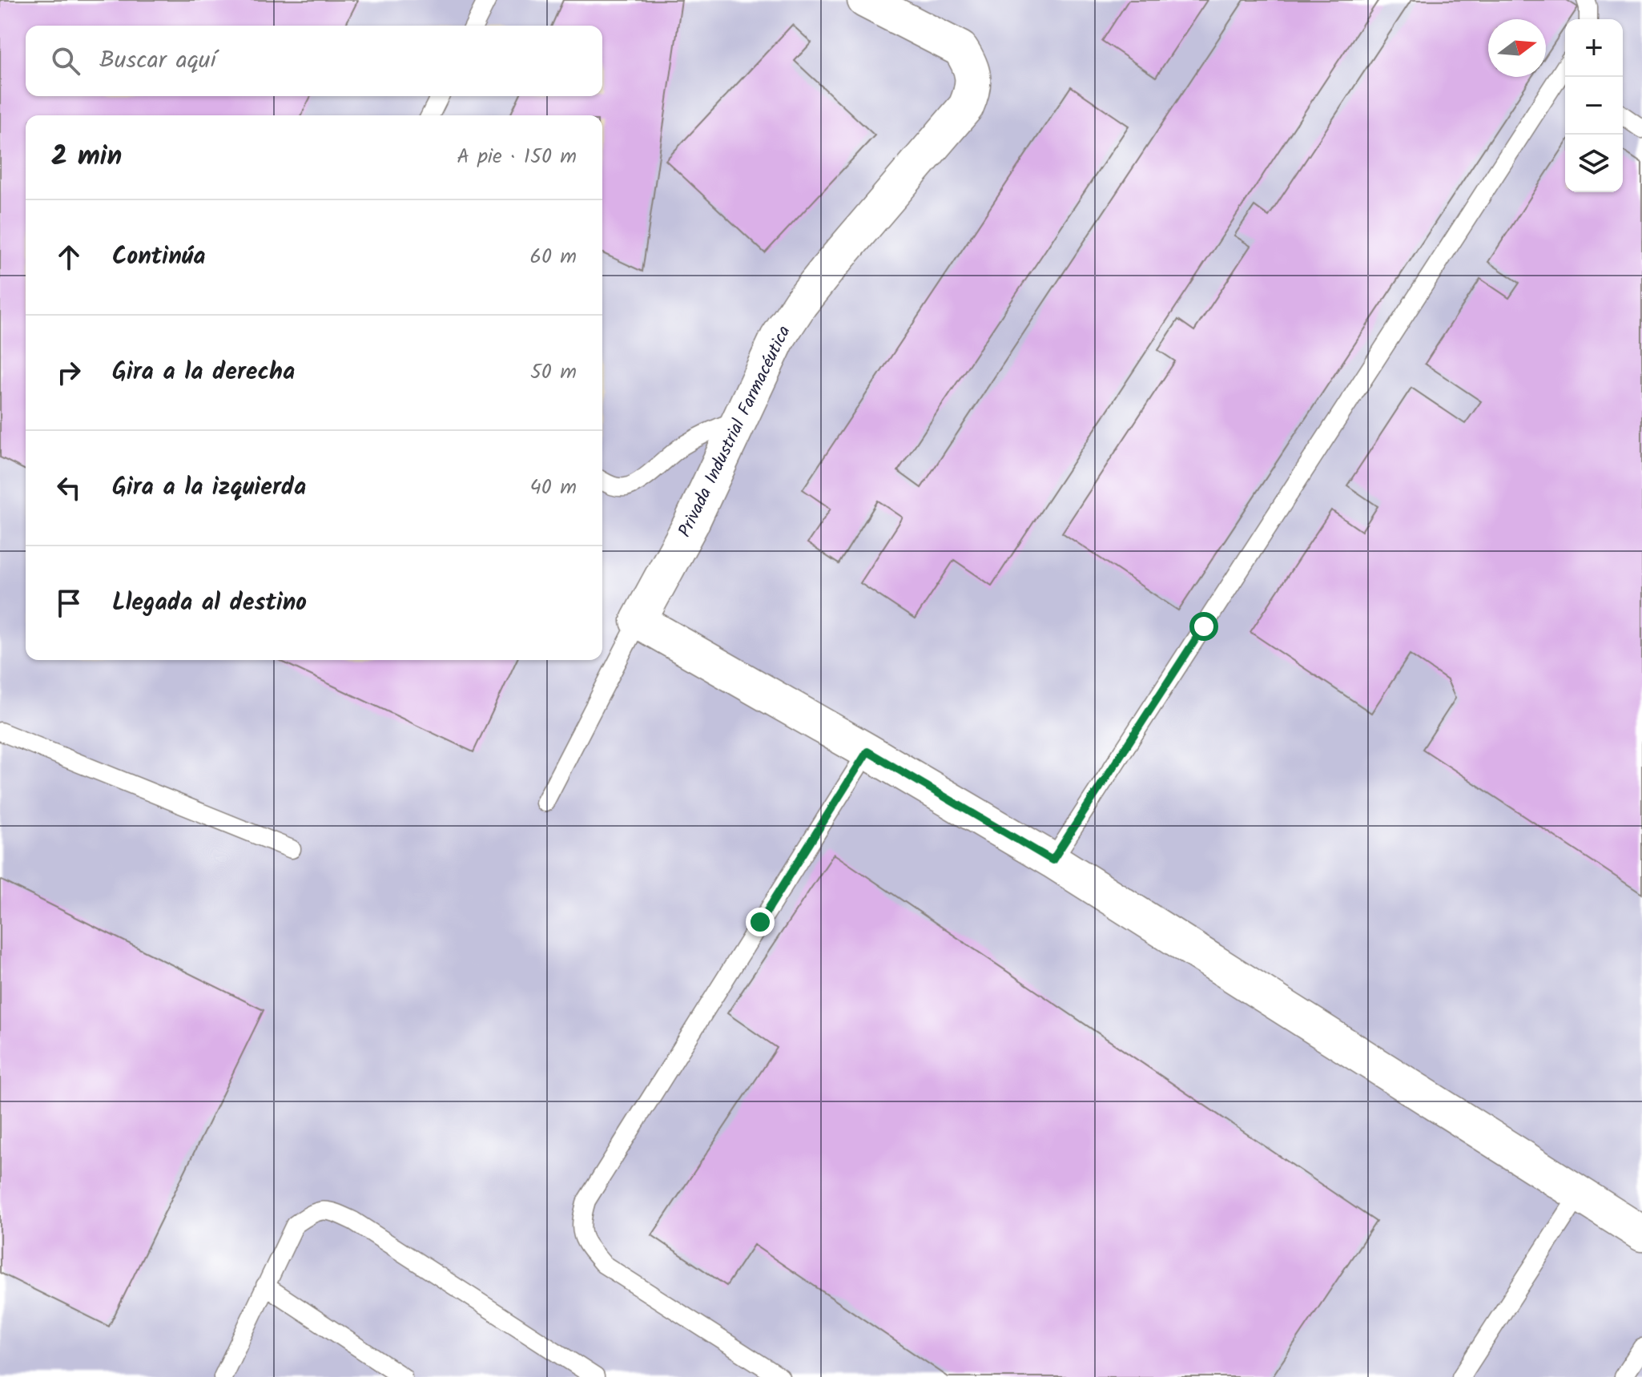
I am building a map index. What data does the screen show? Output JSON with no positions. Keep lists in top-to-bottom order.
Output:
{
  "streets": {
    "street": ["Privada Industrial Farmacéutica"]
  },
  "north": "right",
  "page": {
    "map_buttons": ["+", "−"],
    "search": "Buscar aquí",
    "heading": ["2 min", "A pie · 150 m"],
    "list": [
      ["Continúa", "60 m"],
      ["Gira a la derecha", "50 m"],
      ["Gira a la izquierda", "40 m"],
      "Llegada al destino"
    ]
  }
}
